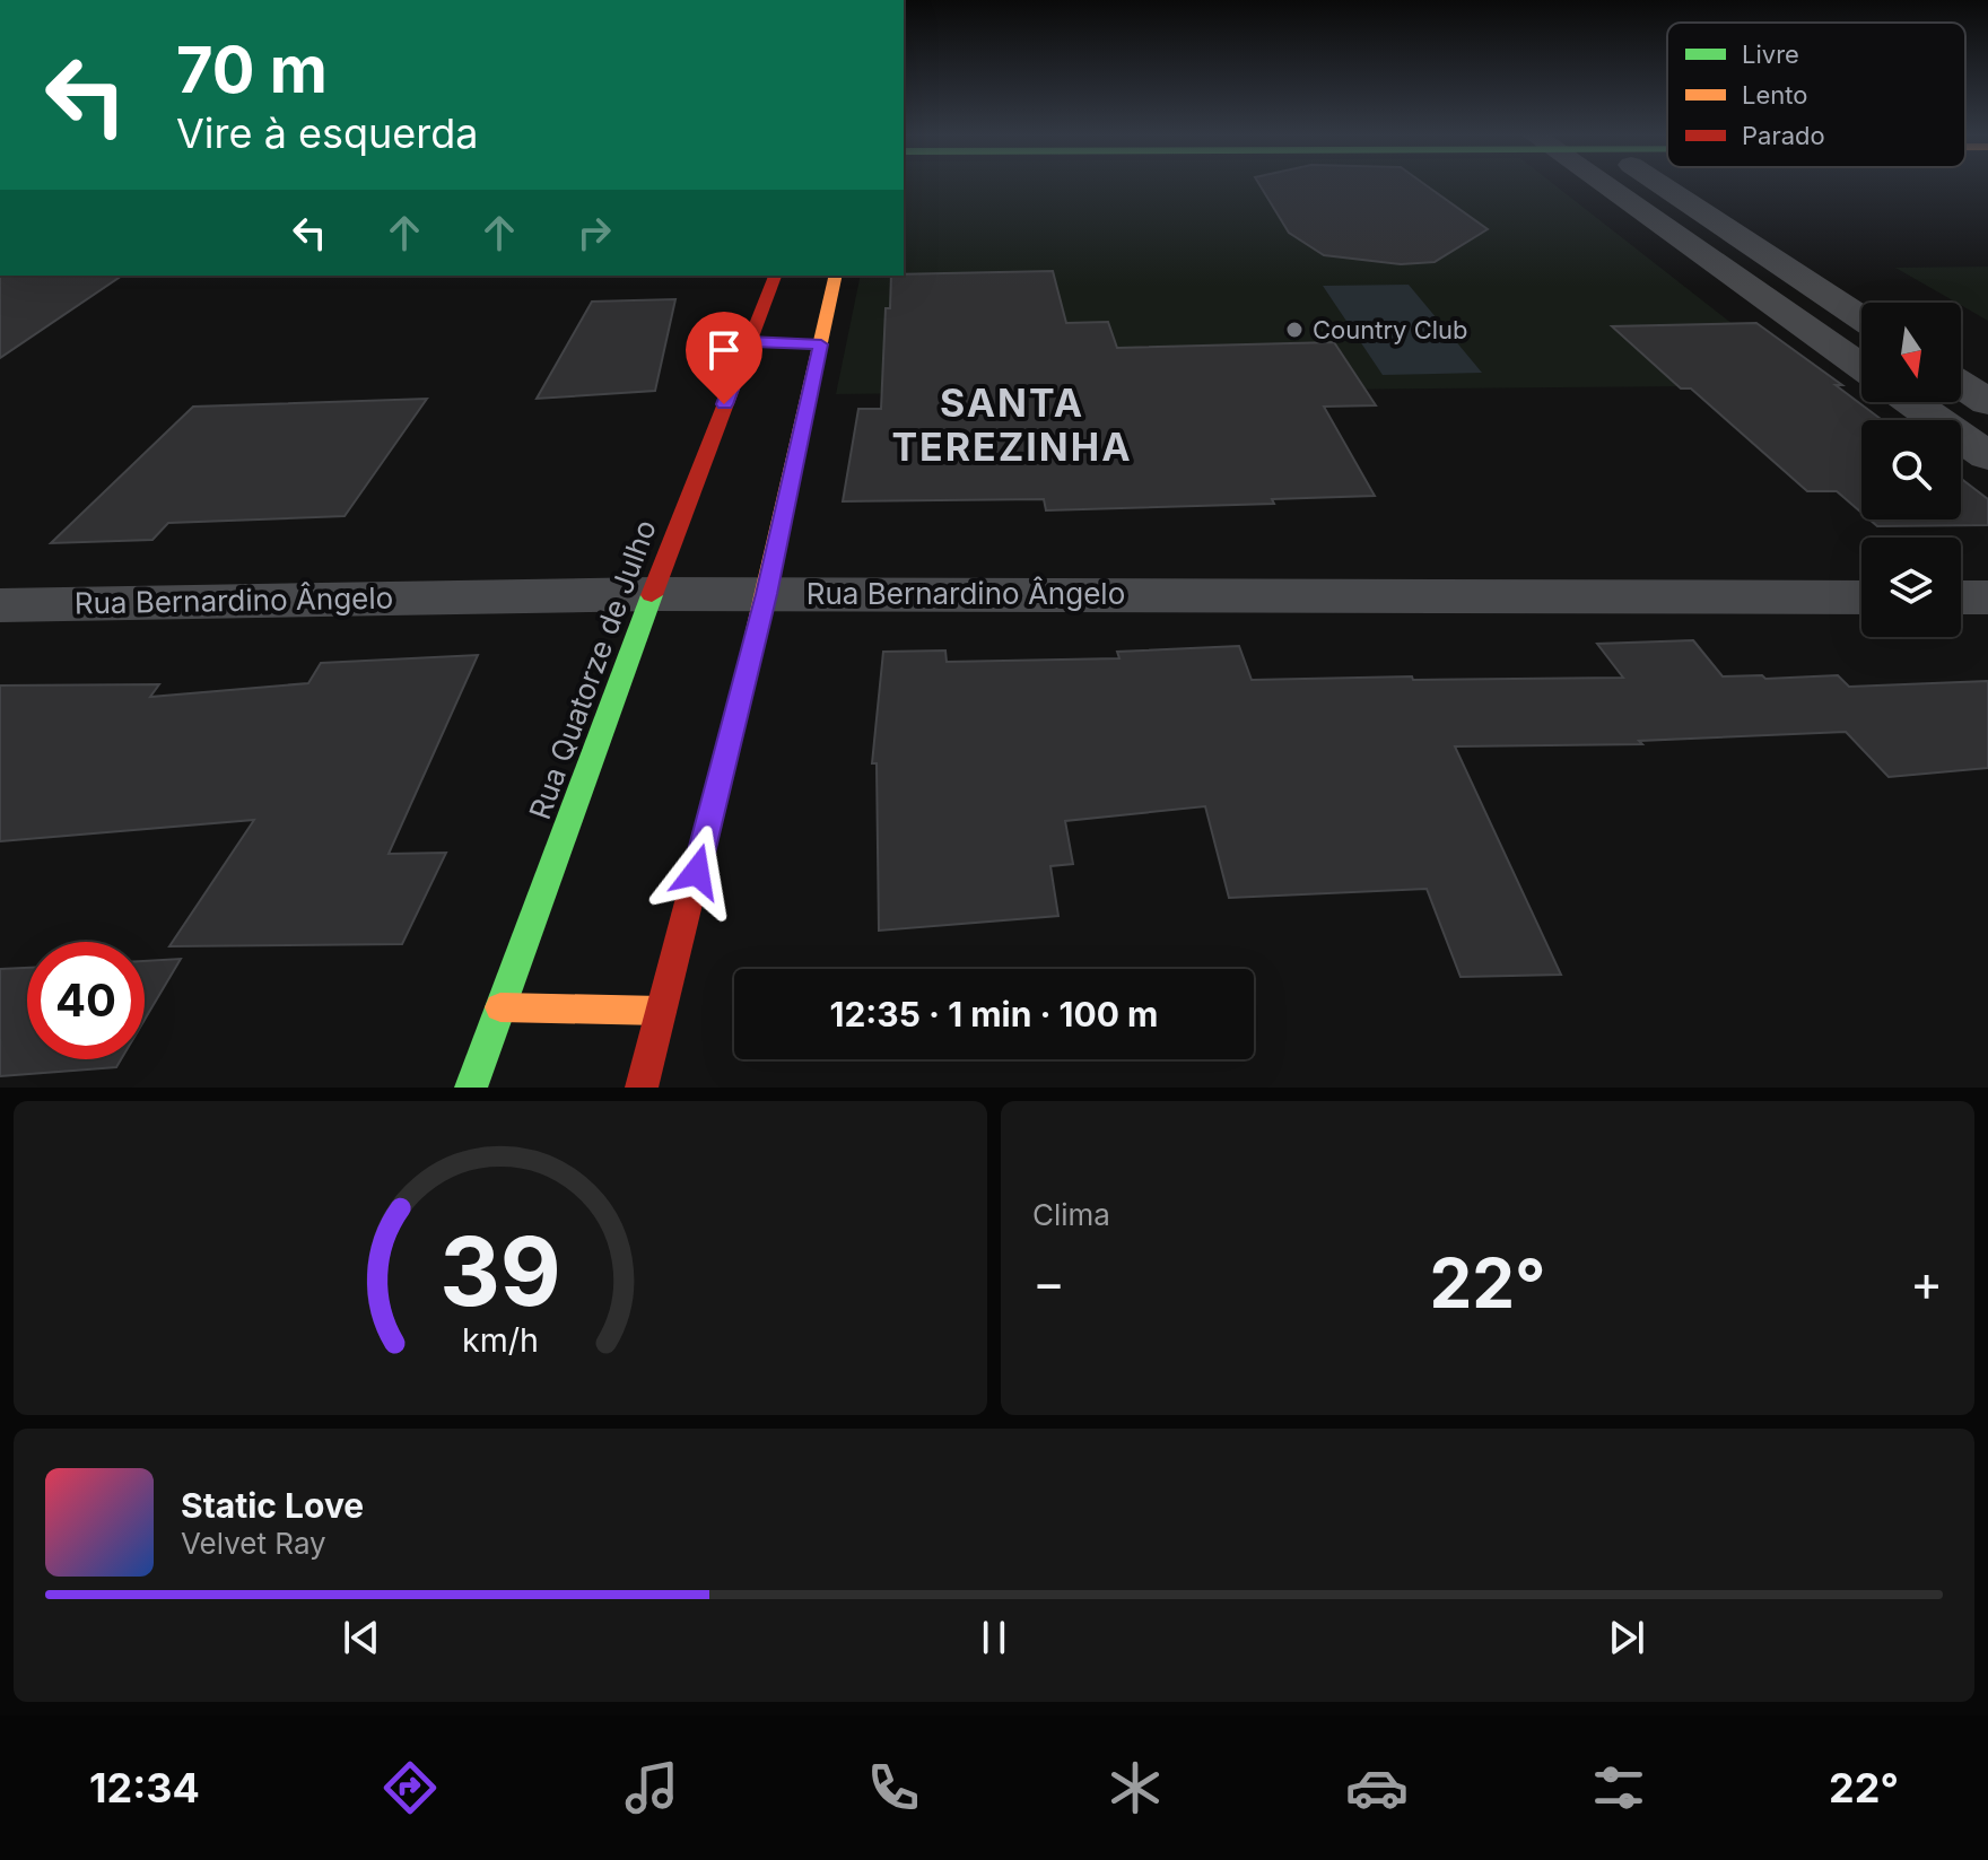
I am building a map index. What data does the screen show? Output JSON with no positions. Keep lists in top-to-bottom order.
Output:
{
  "streets": {
    "street": ["Rua Bernardino Ângelo", "Rua Quatorze de Julho"]
  },
  "crossings": [
    ["Rua Bernardino Ângelo", "Rua Quatorze de Julho"]
  ],
  "districts": ["SANTA TEREZINHA"],
  "places": ["Country Club"],
  "legend": ["Livre", "Lento", "Parado"],
  "north": "bottom",
  "page": {
    "turn": ["70 m", "Vire à esquerda"],
    "limit": "40",
    "trip": "12:35 · 1 min · 100 m",
    "tile": "Clima",
    "heat": ["−", "22°", "+"],
    "song": ["Static Love", "Velvet Ray"],
    "tabs": ["12:34", "22°"],
    "gauge": ["39", "km/h"]
  }
}
